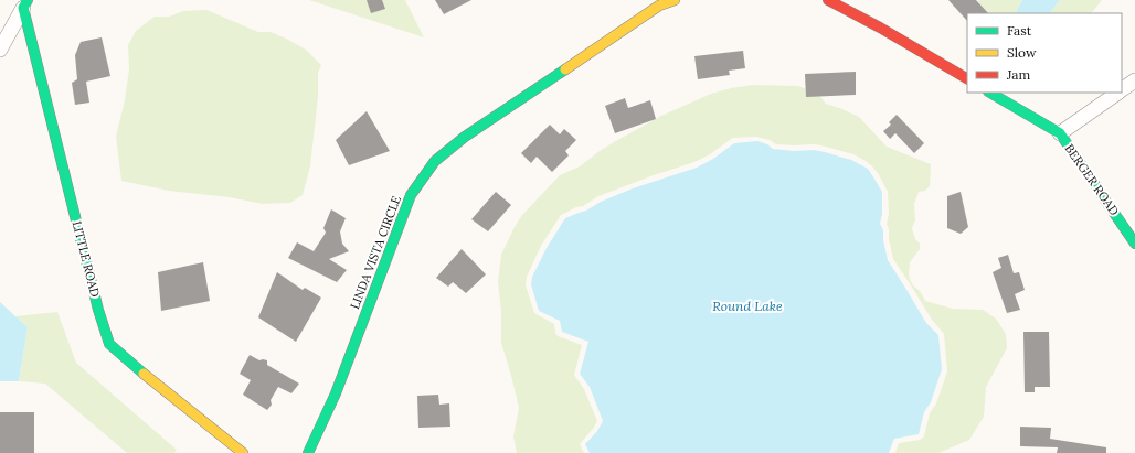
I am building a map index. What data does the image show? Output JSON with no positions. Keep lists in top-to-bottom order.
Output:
{
  "streets": {
    "street": ["BERGER ROAD", "LINDA VISTA CIRCLE", "LITTLE ROAD"]
  },
  "water": ["Round Lake"],
  "legend": ["Fast", "Slow", "Jam"]
}
